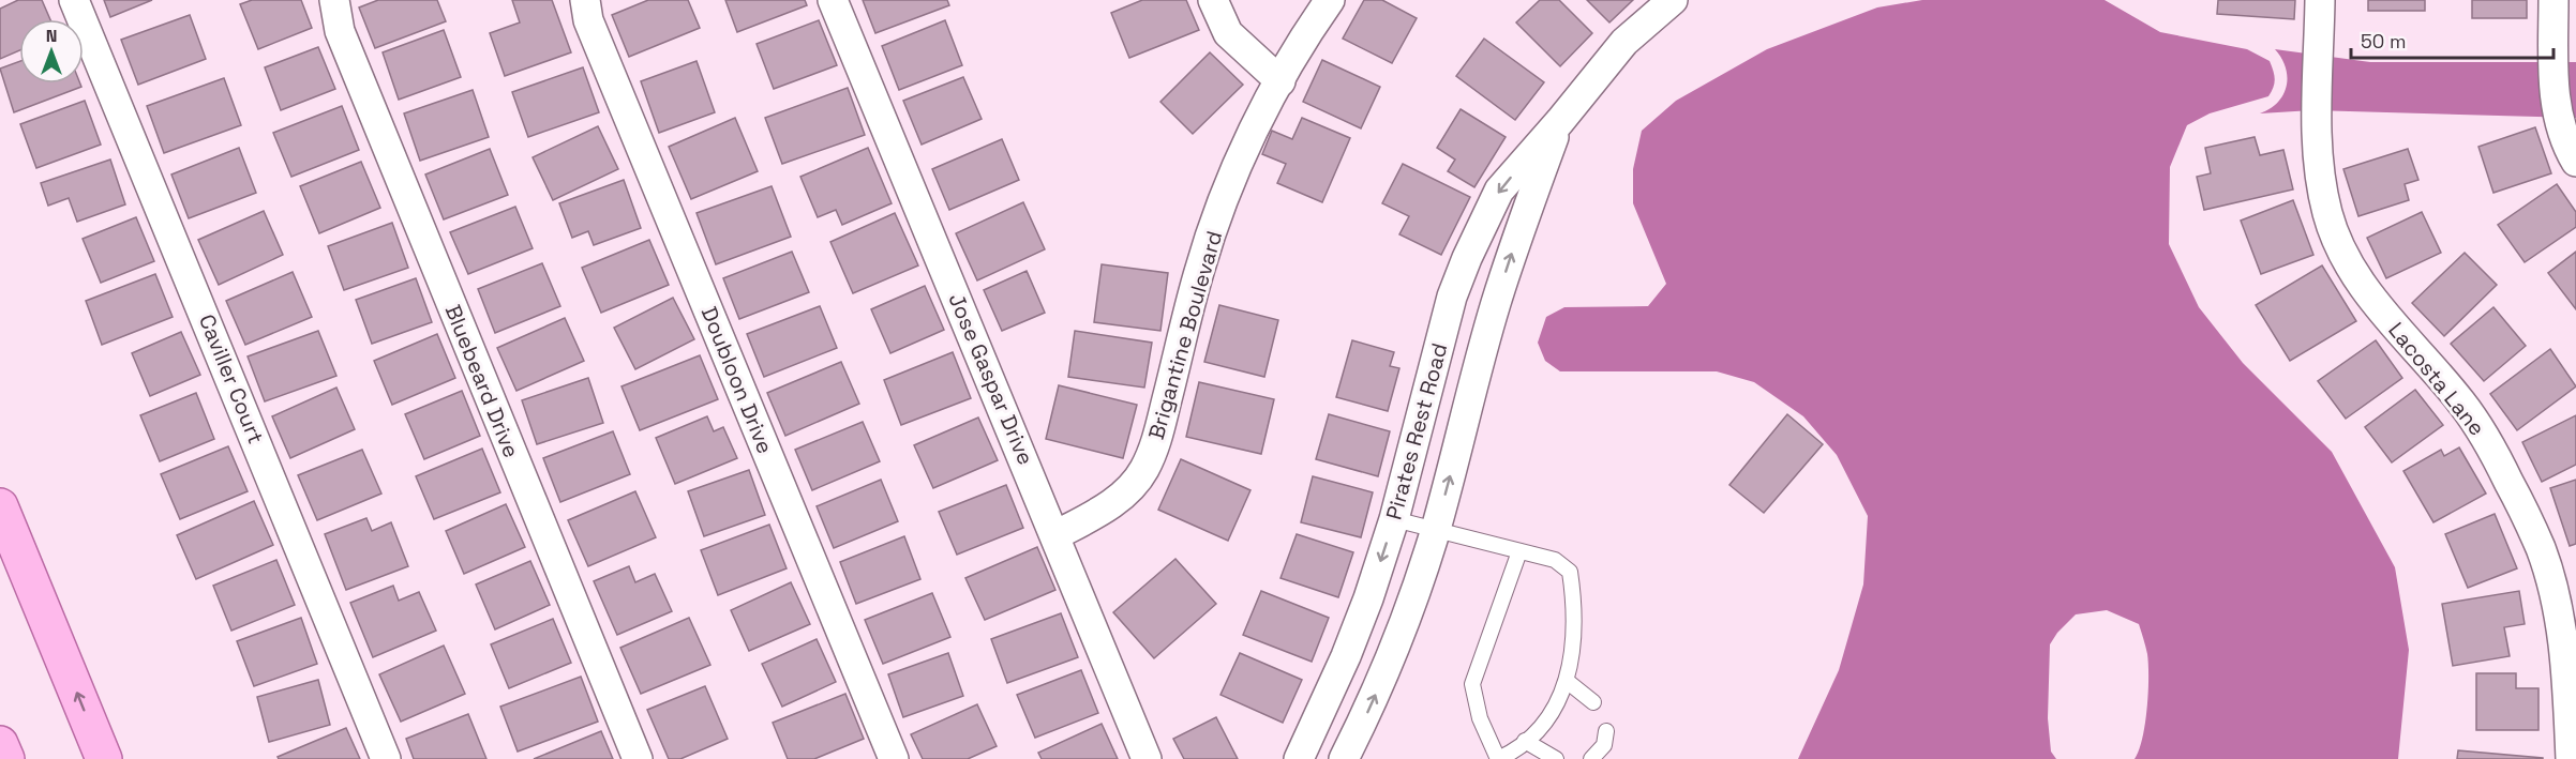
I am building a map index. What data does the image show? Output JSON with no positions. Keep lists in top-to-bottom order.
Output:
{
  "streets": {
    "street": [
      "Brigantine Boulevard",
      "Caviller Court",
      "Jose Gaspar Drive",
      "Lacosta Lane",
      "Doubloon Drive",
      "Bluebeard Drive",
      "Pirates Rest Road"
    ]
  },
  "crossings": [
    ["Brigantine Boulevard", "Jose Gaspar Drive"]
  ],
  "scale_bar": "50 m",
  "north": "top"
}
